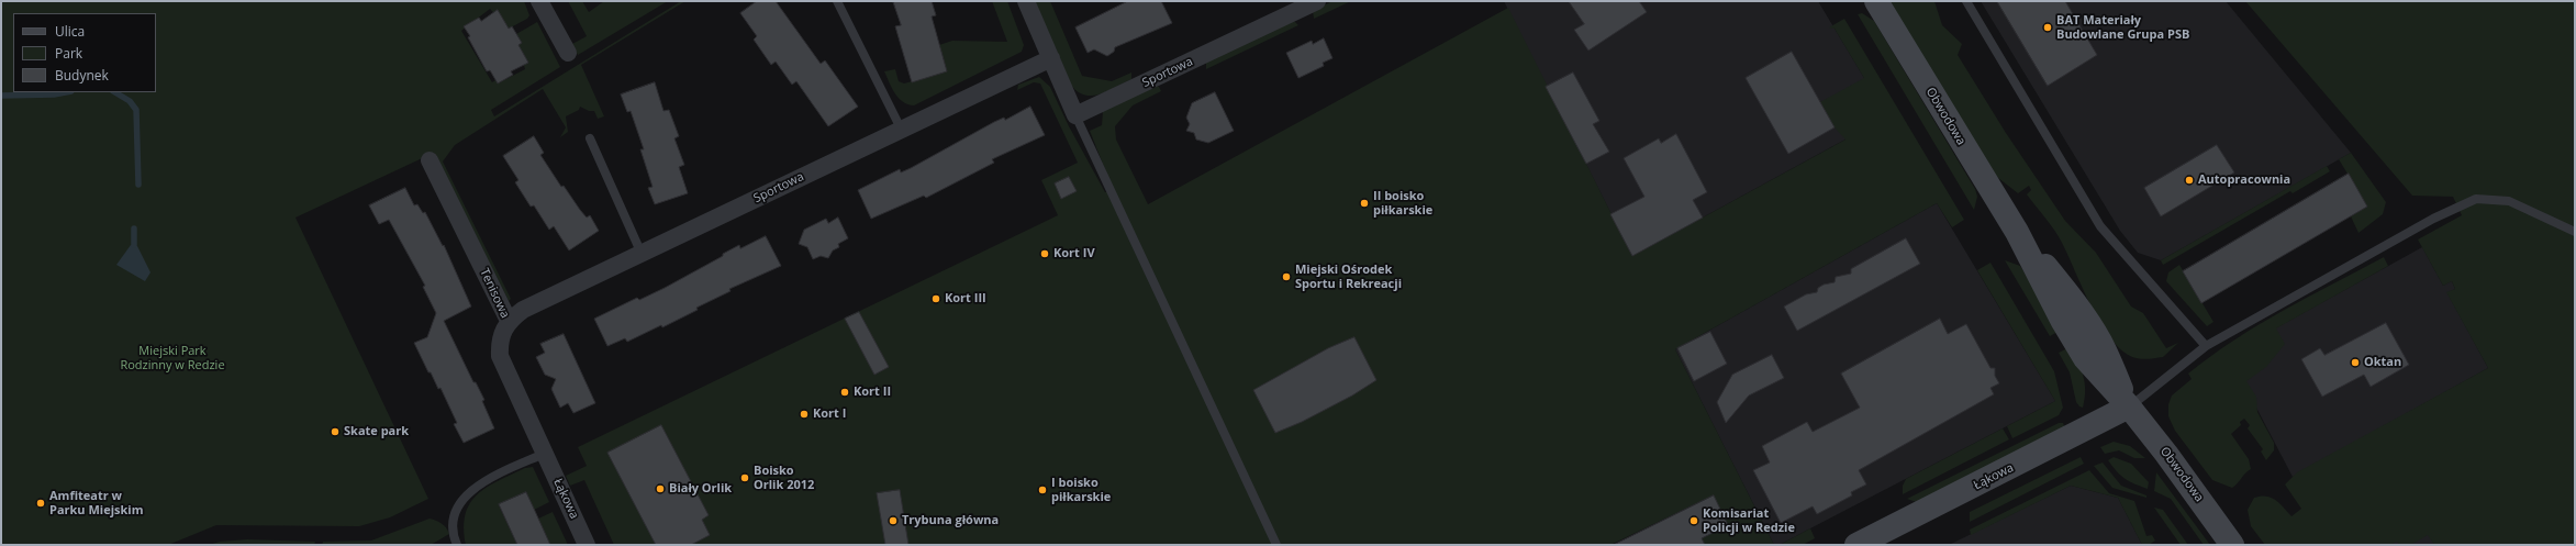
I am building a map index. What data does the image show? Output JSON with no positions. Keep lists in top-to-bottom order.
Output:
{
  "streets": {
    "main road": ["Obwodowa", "Łąkowa"],
    "street": ["Sportowa", "Tenisowa"]
  },
  "crossings": [
    ["Sportowa", "Tenisowa"],
    ["Obwodowa", "Łąkowa"],
    ["Tenisowa", "Łąkowa"]
  ],
  "parks": ["Miejski Park Rodzinny w Redzie"],
  "places": [
    "BAT Materiały Budowlane Grupa PSB",
    "Autopracownia",
    "II boisko piłkarskie",
    "Kort IV",
    "Miejski Ośrodek Sportu i Rekreacji",
    "Kort III",
    "Oktan",
    "Kort II",
    "Kort I",
    "Skate park",
    "Boisko Orlik 2012",
    "Biały Orlik",
    "I boisko piłkarskie",
    "Amfiteatr w Parku Miejskim",
    "Trybuna główna",
    "Komisariat Policji w Redzie"
  ],
  "legend": ["Ulica", "Park", "Budynek"]
}
